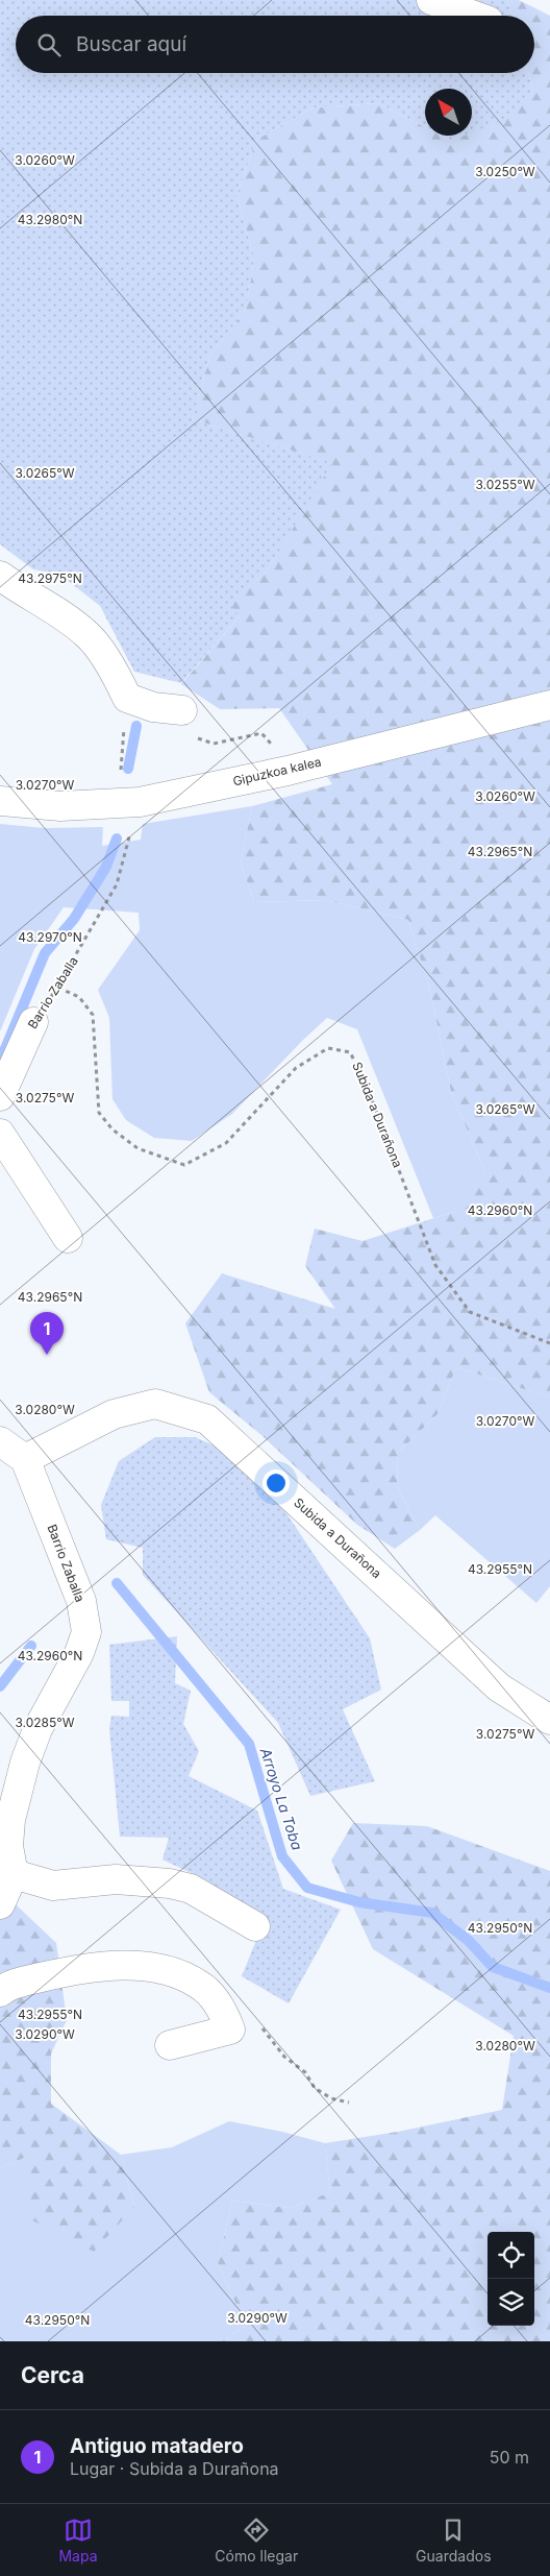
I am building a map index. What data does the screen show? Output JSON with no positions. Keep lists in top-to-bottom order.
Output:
{
  "streets": {
    "street": ["Gipuzkoa kalea", "Barrio Zaballa", "Subida a Durañona"]
  },
  "crossings": [
    ["Barrio Zaballa", "Subida a Durañona"]
  ],
  "water": ["Arroyo La Toba"],
  "north": "top left",
  "page": {
    "search": "Buscar aquí",
    "pins": "1",
    "heading": "Cerca",
    "list": [
      {
        "mark": "1",
        "name": "Antiguo matadero",
        "note": "Lugar · Subida a Durañona",
        "value": "50 m"
      }
    ],
    "nav": ["Mapa", "Cómo llegar", "Guardados"]
  },
  "coordinates": [
    "3.0260°W",
    "3.0250°W",
    "43.2980°N",
    "3.0265°W",
    "3.0255°W",
    "43.2975°N",
    "3.0270°W",
    "43.2965°N",
    "43.2970°N",
    "3.0275°W",
    "43.2960°N",
    "3.0280°W",
    "43.2955°N",
    "3.0285°W",
    "43.2950°N",
    "3.0290°W"
  ]
}
